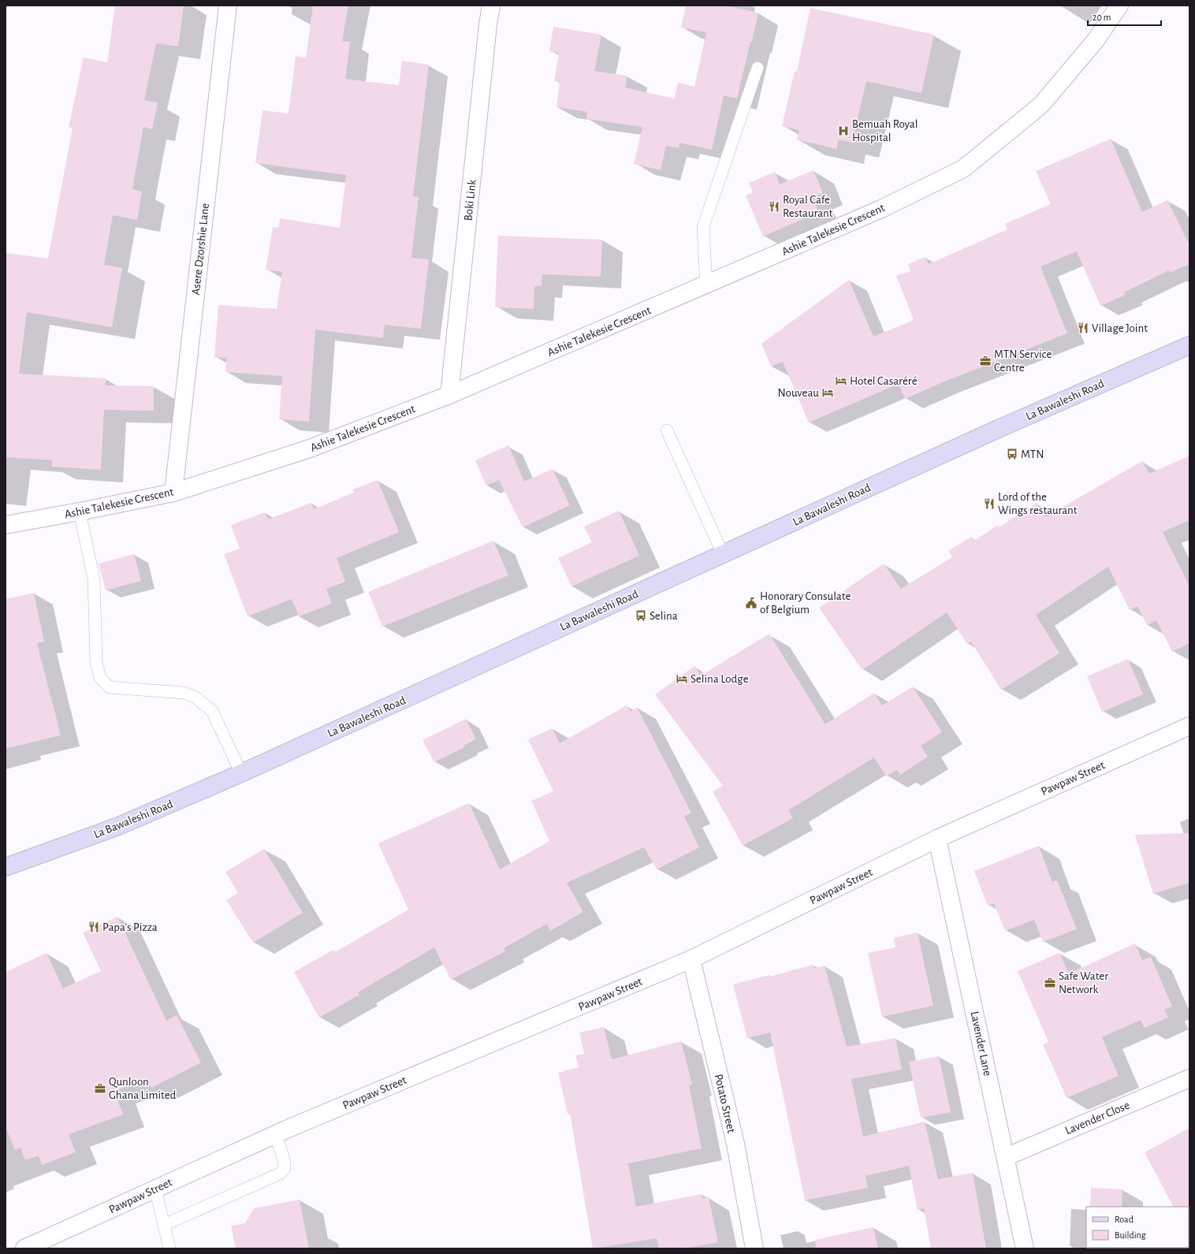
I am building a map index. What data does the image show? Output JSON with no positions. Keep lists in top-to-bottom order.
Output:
{
  "streets": {
    "main road": ["La Bawaleshi Road"],
    "street": [
      "Boki Link",
      "Ashie Talekesie Crescent",
      "Asere Dzorshie Lane",
      "Pawpaw Street",
      "Lavender Lane",
      "Potato Street",
      "Lavender Close"
    ]
  },
  "crossings": [
    ["Boki Link", "Ashie Talekesie Crescent"],
    ["Ashie Talekesie Crescent", "Asere Dzorshie Lane"],
    ["Pawpaw Street", "Lavender Lane"],
    ["Pawpaw Street", "Potato Street"],
    ["Lavender Lane", "Lavender Close"]
  ],
  "places": {
    "hospital": ["Bemuah Royal Hospital"],
    "restaurant": [
      "Royal Cafe Restaurant",
      "Village Joint",
      "Lord of the Wings restaurant",
      "Papa's Pizza"
    ],
    "office": ["MTN Service Centre", "Safe Water Network", "Qunloon Ghana Limited"],
    "hotel": ["Hotel Casaréré", "Nouveau", "Selina Lodge"],
    "bus stop": ["MTN", "Selina"],
    "public building": ["Honorary Consulate of Belgium"]
  },
  "legend": ["Road", "Building"],
  "scale_bar": "20 m"
}
